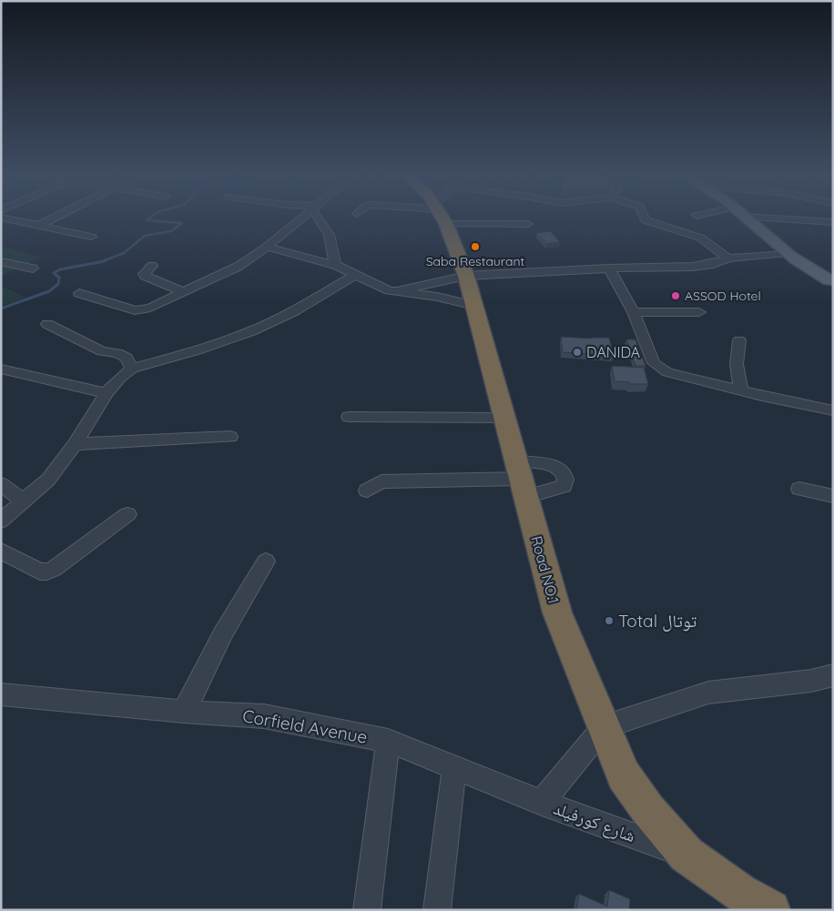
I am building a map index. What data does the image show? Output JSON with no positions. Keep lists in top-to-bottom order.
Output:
{
  "streets": {
    "highway": ["Road NO.1"],
    "street": ["Corfield Avenue", "شارع كورفيلد"]
  },
  "crossings": [
    ["Road NO.1", "شارع كورفيلد"],
    ["Corfield Avenue", "شارع كورفيلد"]
  ],
  "places": [
    "Saba Restaurant",
    "ASSOD Hotel",
    "DANIDA",
    "Total توتال"
  ]
}
